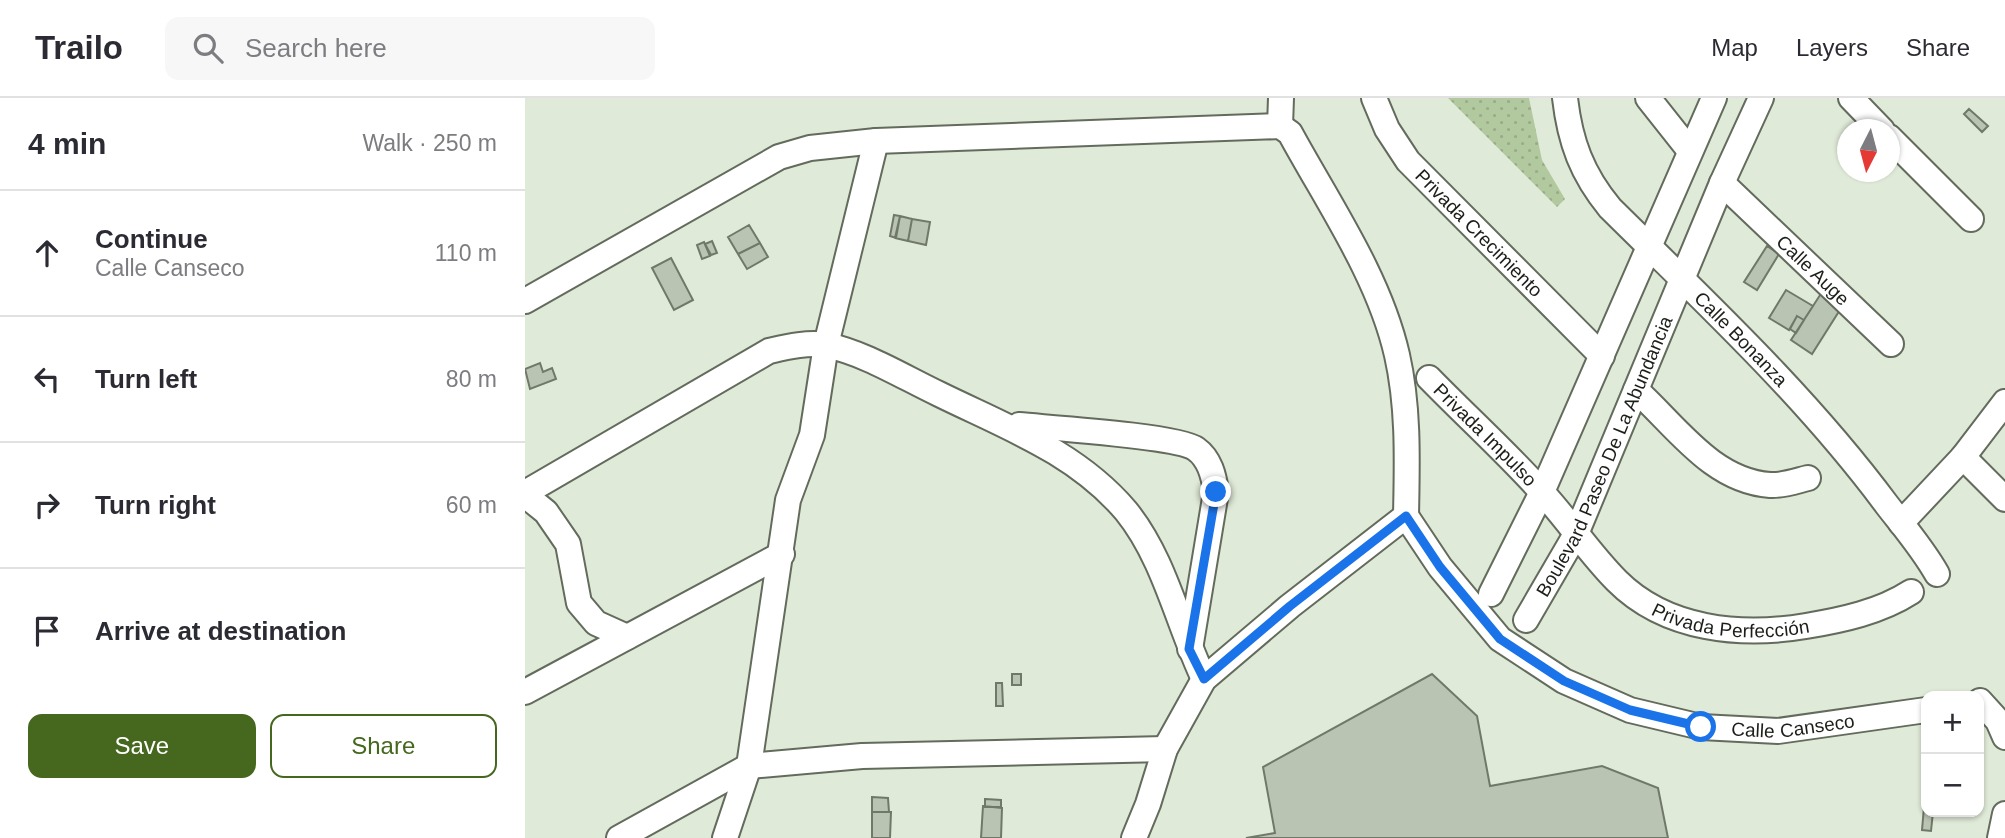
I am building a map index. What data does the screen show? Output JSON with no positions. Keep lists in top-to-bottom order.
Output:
{
  "streets": {
    "street": [
      "Privada Crecimiento",
      "Calle Auge",
      "Calle Bonanza",
      "Privada Impulso",
      "Boulevard Paseo De La Abundancia",
      "Privada Perfección",
      "Calle Canseco"
    ]
  },
  "crossings": [
    ["Calle Auge", "Boulevard Paseo De La Abundancia"],
    ["Calle Bonanza", "Boulevard Paseo De La Abundancia"],
    ["Privada Impulso", "Boulevard Paseo De La Abundancia"],
    ["Privada Impulso", "Privada Perfección"],
    ["Boulevard Paseo De La Abundancia", "Privada Perfección"]
  ],
  "north": "bottom",
  "page": {
    "header": "Trailo",
    "search": "Search here",
    "nav": ["Map", "Layers", "Share"],
    "heading": ["4 min", "Walk · 250 m"],
    "list": [
      ["Continue", "Calle Canseco", "110 m"],
      ["Turn left", "80 m"],
      ["Turn right", "60 m"],
      "Arrive at destination"
    ],
    "map_buttons": ["+", "−"],
    "buttons": ["Save", "Share"]
  }
}
